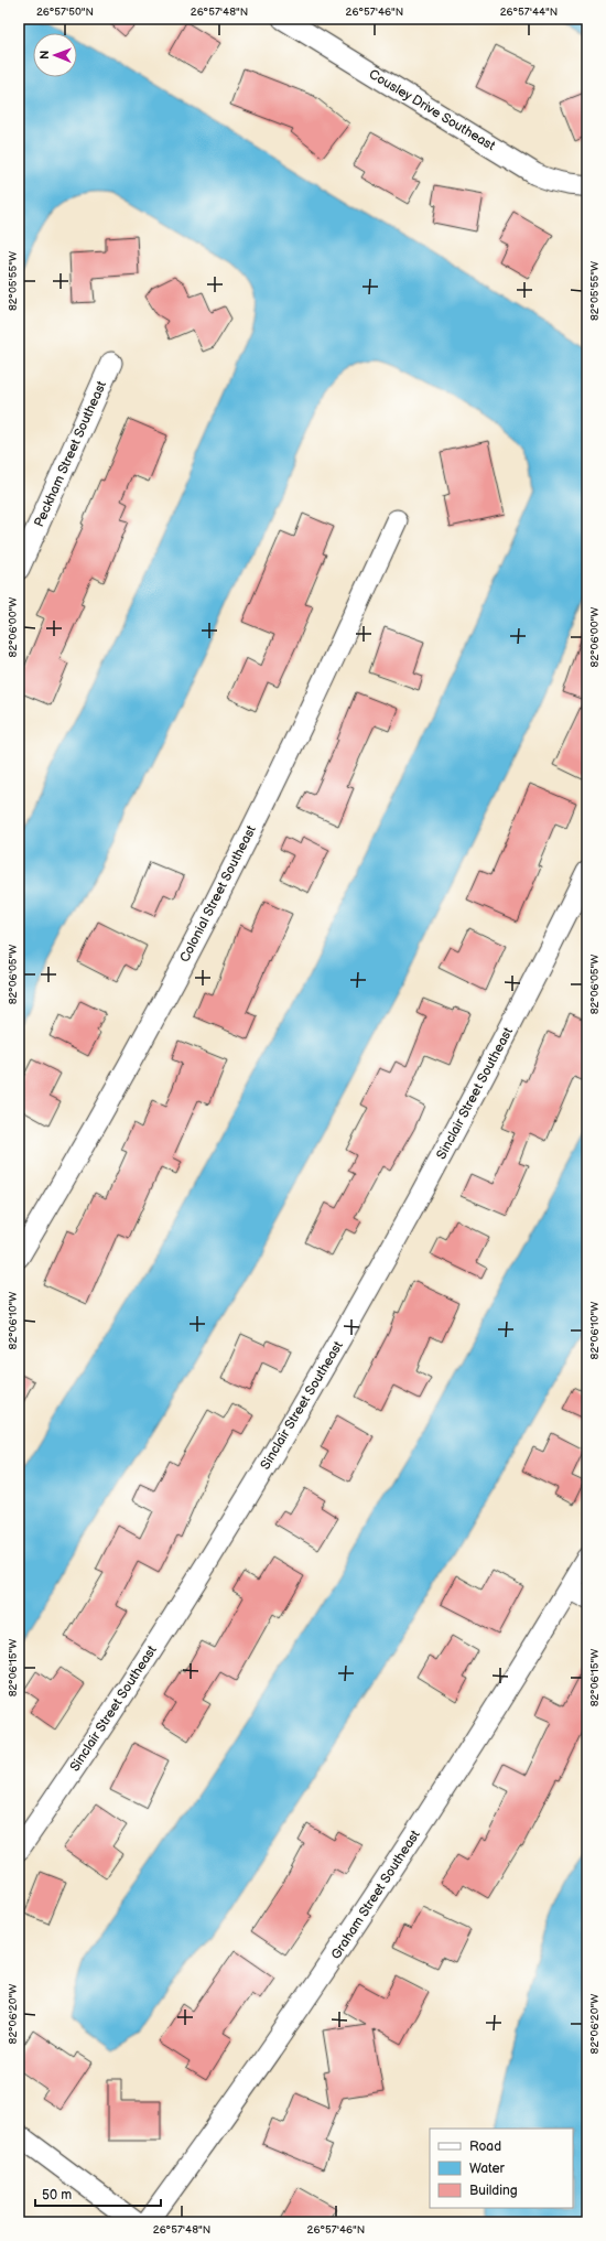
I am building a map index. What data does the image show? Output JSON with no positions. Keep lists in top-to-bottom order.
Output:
{
  "streets": {
    "street": [
      "Cousley Drive Southeast",
      "Peckham Street Southeast",
      "Colonial Street Southeast",
      "Sinclair Street Southeast",
      "Graham Street Southeast"
    ]
  },
  "legend": ["Road", "Water", "Building"],
  "scale_bar": "50 m",
  "north": "left",
  "coordinates": [
    "26°57'50\"N",
    "26°57'48\"N",
    "26°57'46\"N",
    "26°57'44\"N",
    "82°05'55\"W",
    "82°06'00\"W",
    "82°06'05\"W",
    "82°06'10\"W",
    "82°06'15\"W",
    "82°06'20\"W"
  ]
}
